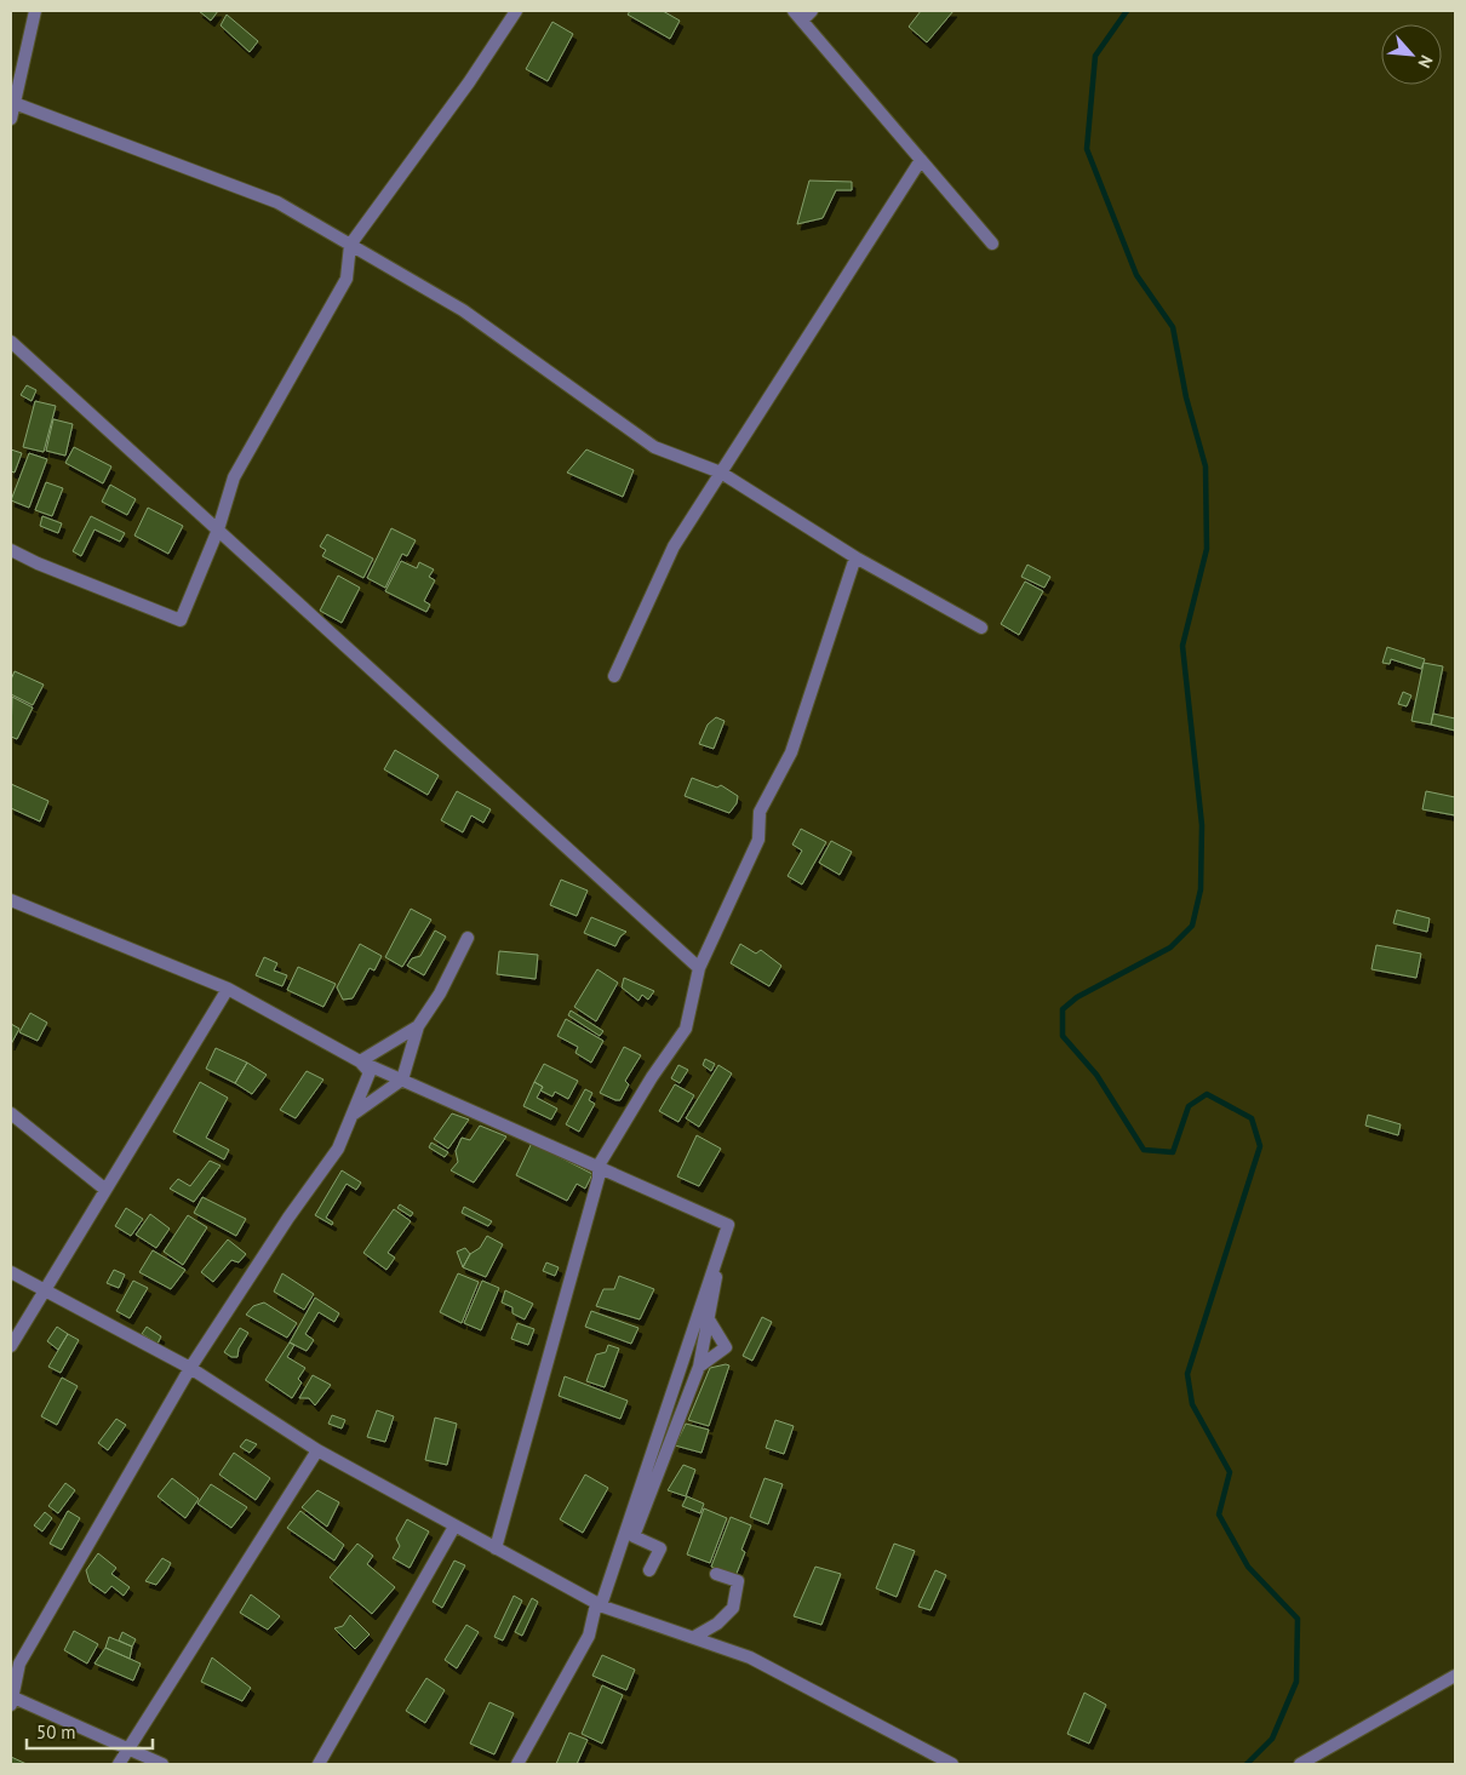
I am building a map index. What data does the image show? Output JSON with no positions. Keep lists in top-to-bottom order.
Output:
{
  "scale_bar": "50 m",
  "north": "bottom right"
}
